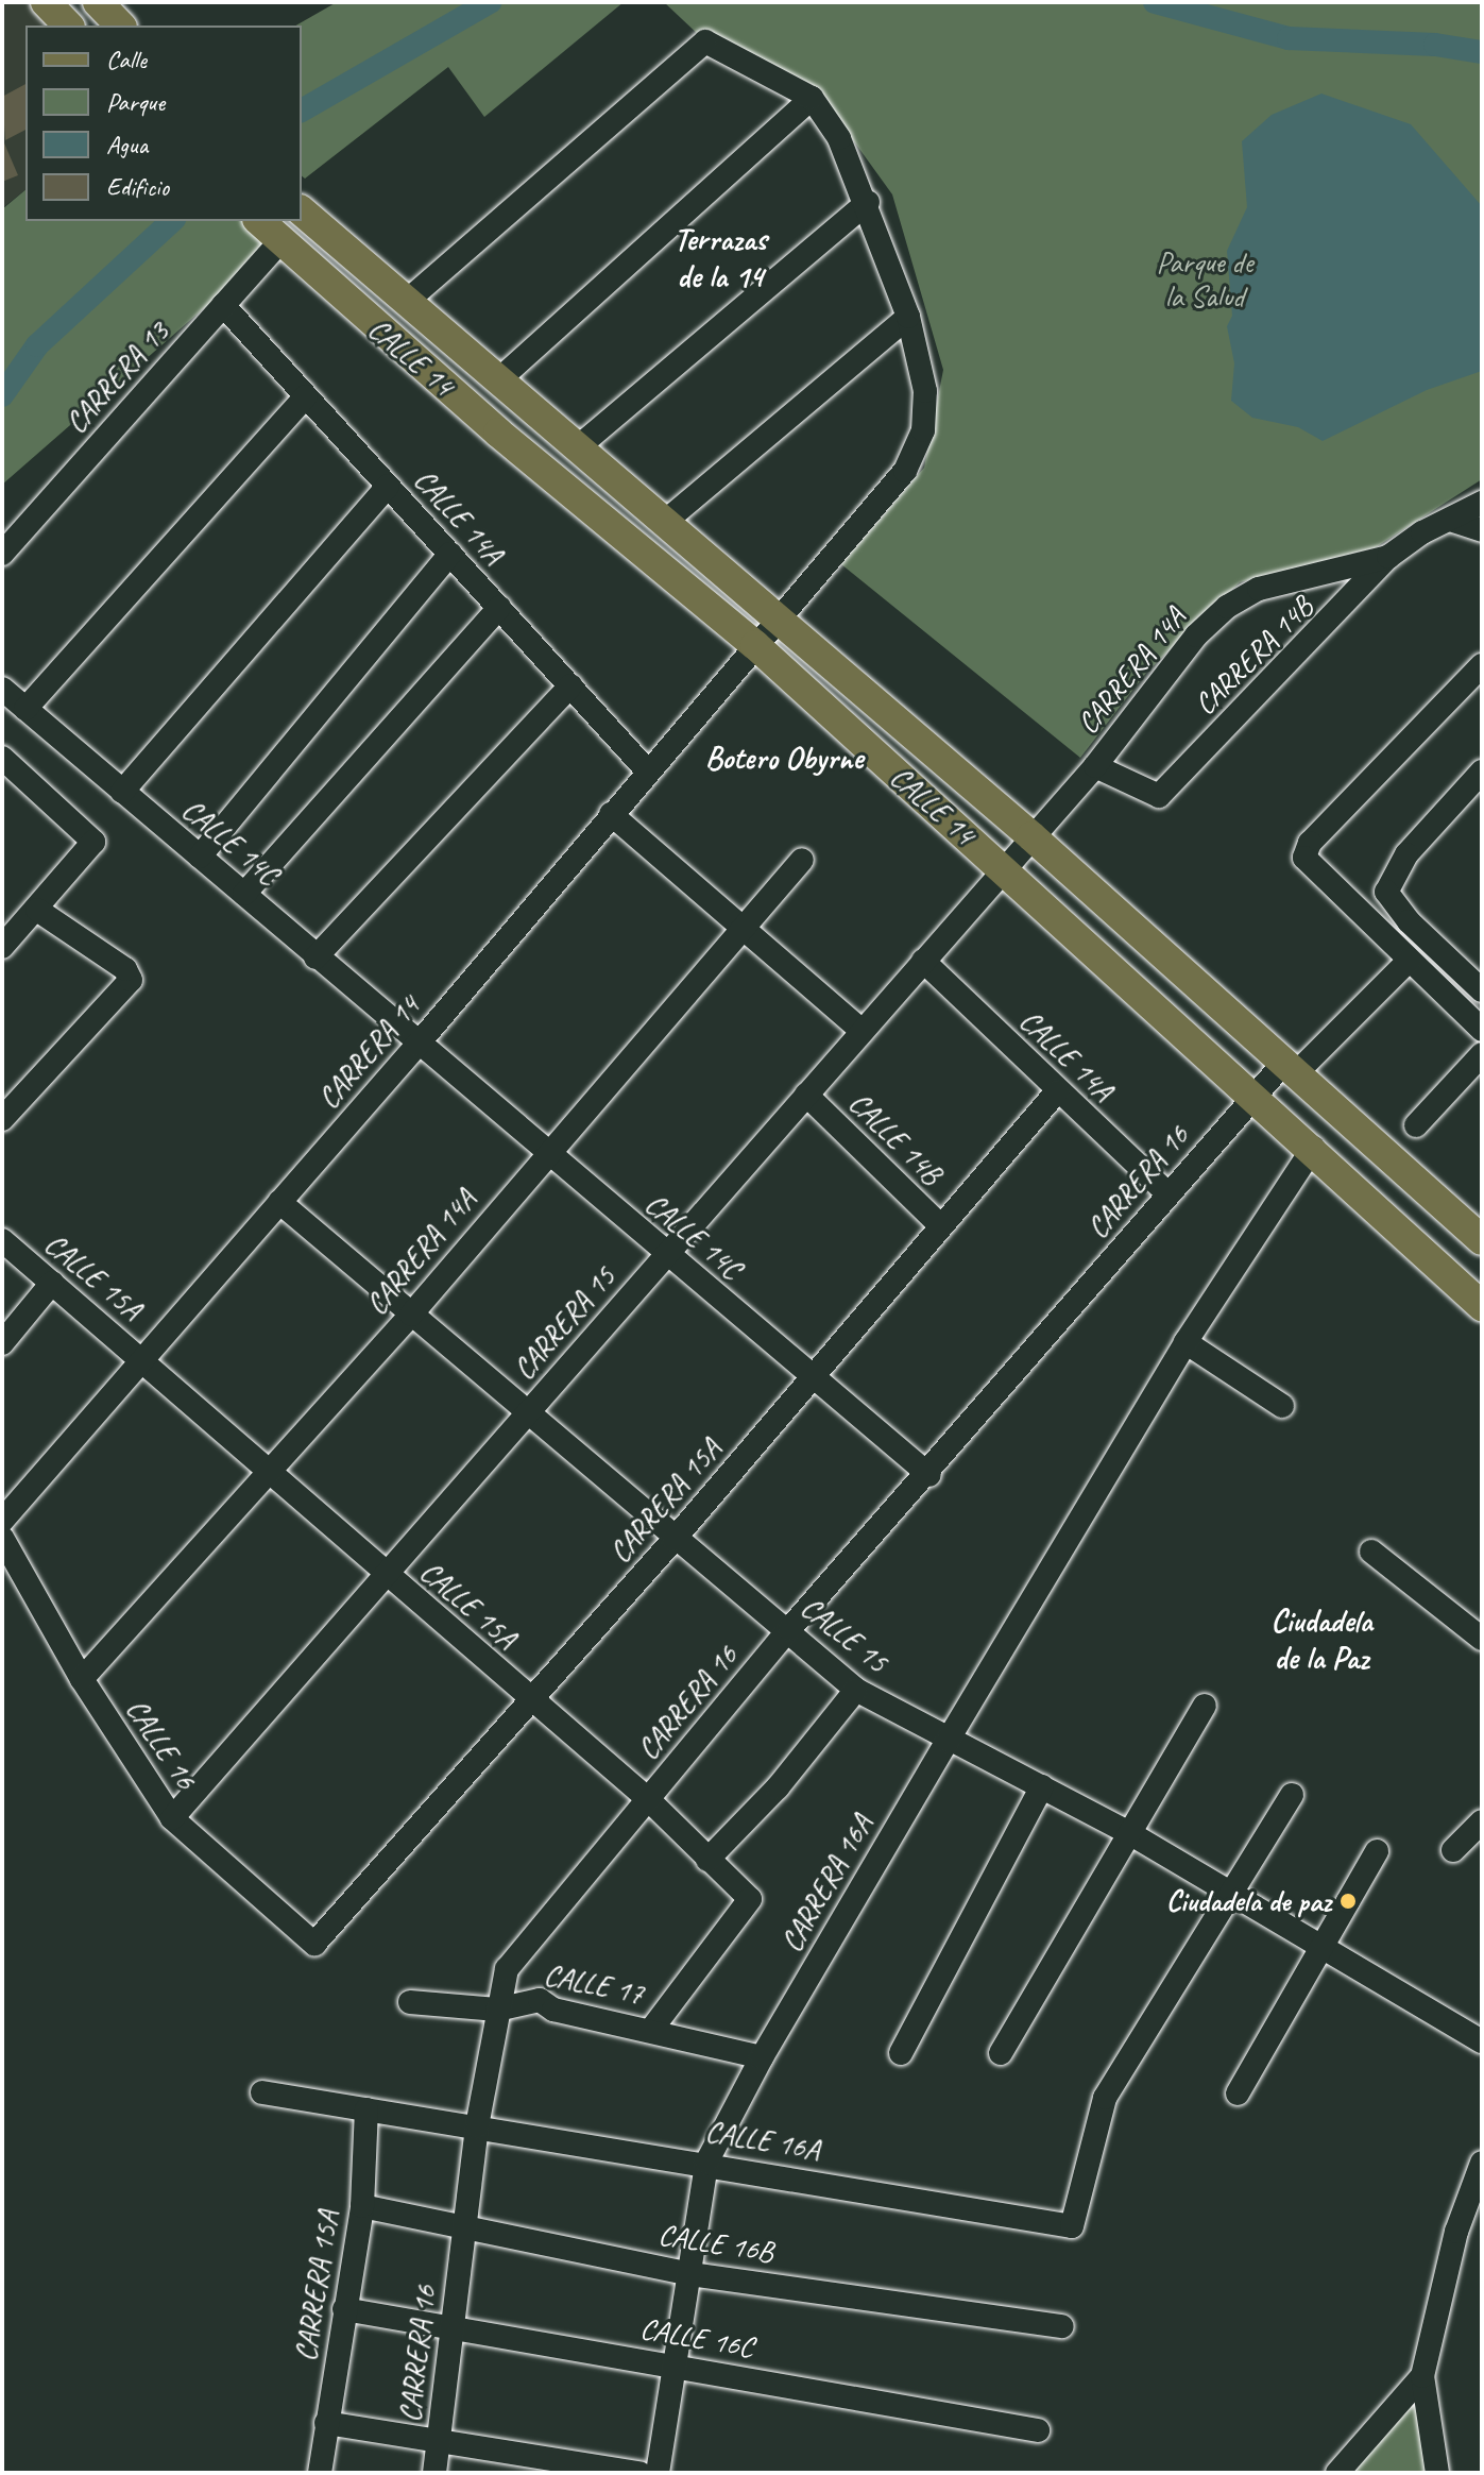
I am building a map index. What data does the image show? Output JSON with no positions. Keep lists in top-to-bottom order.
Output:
{
  "streets": {
    "main road": ["CALLE 14"],
    "street": [
      "CARRERA 13",
      "CALLE 14A",
      "CARRERA 14B",
      "CARRERA 14A",
      "CALLE 14C",
      "CARRERA 14",
      "CALLE 14B",
      "CARRERA 16",
      "CALLE 15A",
      "CARRERA 15",
      "CARRERA 15A",
      "CALLE 15",
      "CALLE 16",
      "CARRERA 16A",
      "CALLE 17",
      "CALLE 16A",
      "CALLE 16B",
      "CALLE 16C"
    ]
  },
  "crossings": [
    ["CALLE 14", "CARRERA 13"],
    ["CALLE 14", "CARRERA 14A"],
    ["CALLE 14", "CARRERA 14"],
    ["CALLE 14", "CARRERA 16"],
    ["CALLE 14", "CARRERA 15"],
    ["CALLE 14", "CARRERA 16A"],
    ["CARRERA 13", "CALLE 14A"],
    ["CALLE 14A", "CARRERA 14"],
    ["CALLE 14A", "CARRERA 16"],
    ["CALLE 14A", "CARRERA 15"],
    ["CALLE 14A", "CARRERA 15A"],
    ["CARRERA 14B", "CARRERA 14A"],
    ["CARRERA 14A", "CALLE 14C"],
    ["CARRERA 14A", "CALLE 15A"],
    ["CARRERA 14A", "CARRERA 15"],
    ["CARRERA 14A", "CALLE 15"],
    ["CARRERA 14A", "CALLE 16"],
    ["CALLE 14C", "CARRERA 14"],
    ["CALLE 14C", "CARRERA 16"],
    ["CALLE 14C", "CARRERA 15"],
    ["CALLE 14C", "CARRERA 15A"],
    ["CARRERA 14", "CALLE 15A"],
    ["CARRERA 14", "CALLE 15"],
    ["CALLE 14B", "CARRERA 15"],
    ["CALLE 14B", "CARRERA 15A"],
    ["CARRERA 16", "CALLE 15A"],
    ["CARRERA 16", "CALLE 15"],
    ["CARRERA 16", "CALLE 17"],
    ["CARRERA 16", "CALLE 16A"],
    ["CARRERA 16", "CALLE 16B"],
    ["CARRERA 16", "CALLE 16C"],
    ["CALLE 15A", "CARRERA 15"],
    ["CALLE 15A", "CARRERA 15A"],
    ["CALLE 15A", "CARRERA 16A"],
    ["CARRERA 15", "CALLE 15"],
    ["CARRERA 15", "CALLE 16"],
    ["CARRERA 15A", "CALLE 15"],
    ["CARRERA 15A", "CALLE 16"],
    ["CARRERA 15A", "CALLE 16A"],
    ["CARRERA 15A", "CALLE 16B"],
    ["CARRERA 15A", "CALLE 16C"],
    ["CALLE 15", "CARRERA 16A"],
    ["CALLE 15", "CALLE 16A"],
    ["CARRERA 16A", "CALLE 17"],
    ["CARRERA 16A", "CALLE 16A"],
    ["CARRERA 16A", "CALLE 16B"],
    ["CARRERA 16A", "CALLE 16C"]
  ],
  "districts": ["Terrazas de la 14", "Botero Obyrne", "Ciudadela de la Paz"],
  "parks": ["Parque de la Salud"],
  "places": ["Ciudadela de paz"],
  "legend": [
    "Calle",
    "Parque",
    "Agua",
    "Edificio"
  ]
}
